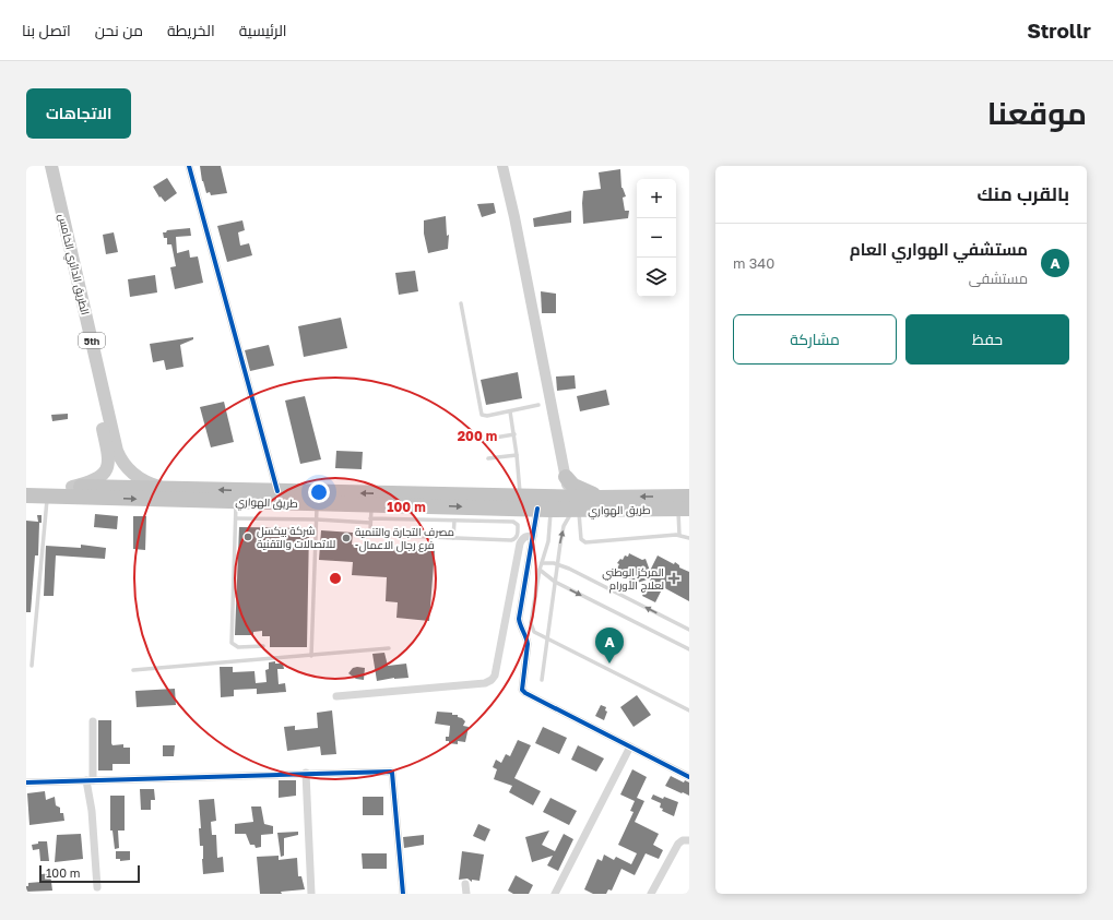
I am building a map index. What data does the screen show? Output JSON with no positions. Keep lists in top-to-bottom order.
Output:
{
  "streets": {
    "highway": ["طريق الهواري"],
    "main road": ["الطريق الدائري الخامس", "5th"]
  },
  "crossings": [
    ["الطريق الدائري الخامس", "طريق الهواري"]
  ],
  "places": {
    "other": ["شركة بيكسل للاتصالات والتقنية", "مصرف التجارة والتنمية -فرع رجال الاعمال"],
    "health": ["المركز الوطني لعلاج الأورام"]
  },
  "scale_bar": "100 m",
  "page": {
    "header": "Strollr",
    "nav": [
      "الرئيسية",
      "الخريطة",
      "من نحن",
      "اتصل بنا"
    ],
    "title": "موقعنا",
    "buttons": [
      "الاتجاهات",
      ["حفظ", "مشاركة"]
    ],
    "heading": "بالقرب منك",
    "map_buttons": ["+", "−"],
    "list": [
      {
        "mark": "A",
        "name": "مستشفي الهواري العام",
        "note": "مستشفى",
        "value": "340 m"
      }
    ],
    "pins": "A",
    "scale": "100 m"
  },
  "rings": ["200 m", "100 m"]
}
